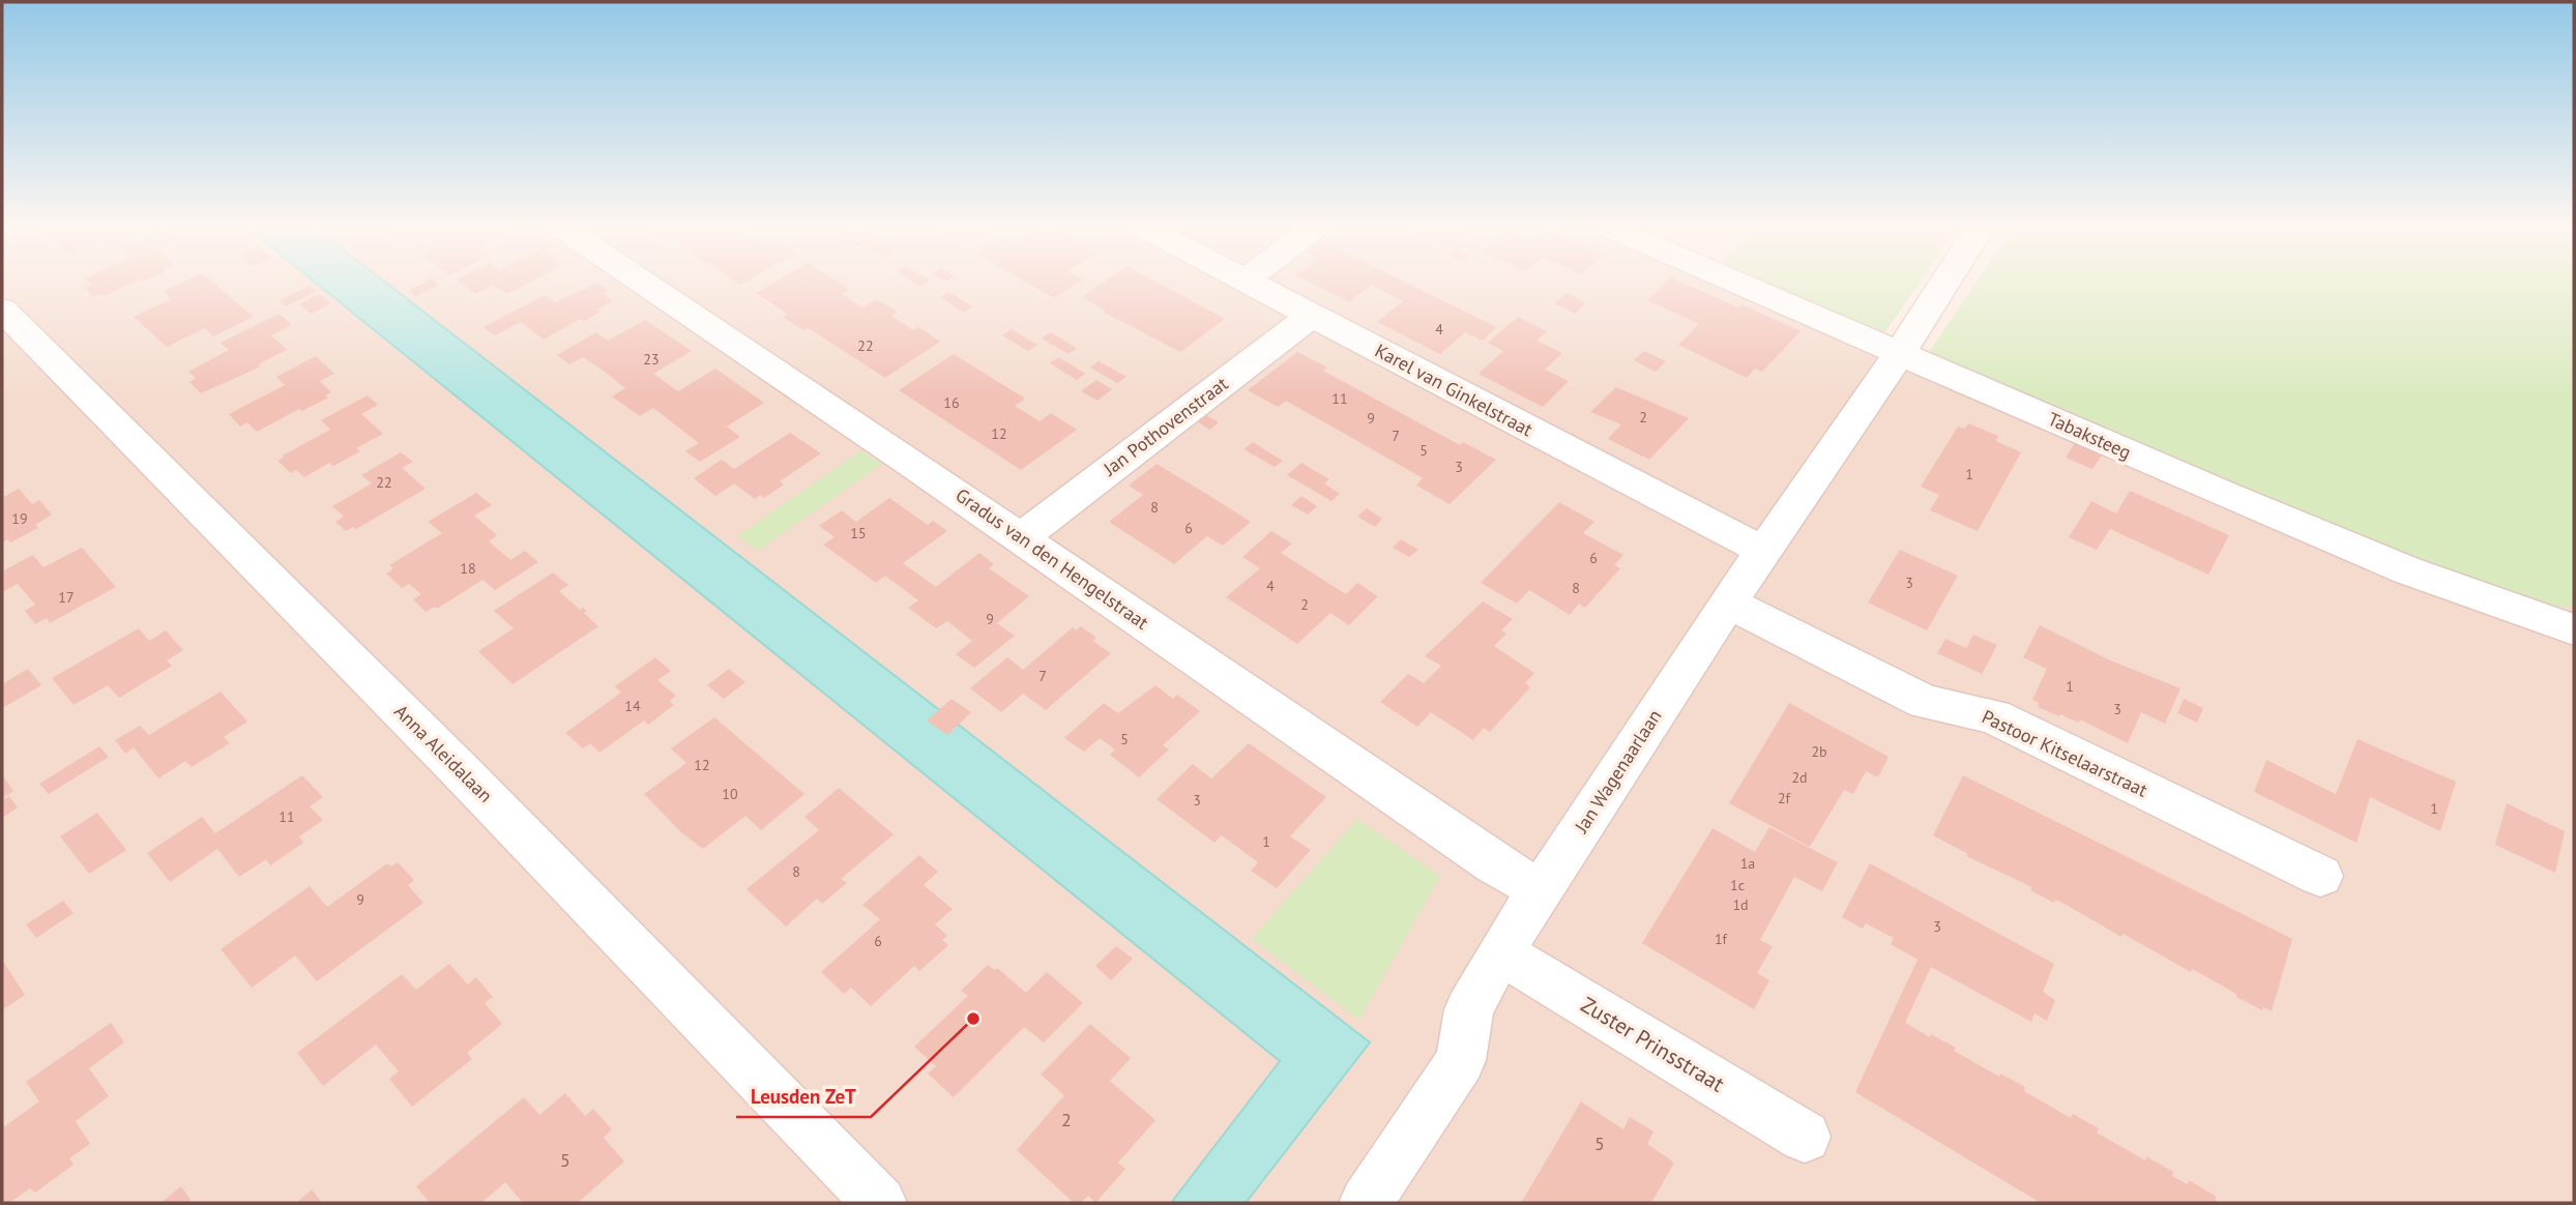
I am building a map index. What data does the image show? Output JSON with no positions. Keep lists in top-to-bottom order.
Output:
{
  "streets": {
    "street": [
      "Karel van Ginkelstraat",
      "Jan Pothovenstraat",
      "Tabaksteeg",
      "Gradus van den Hengelstraat",
      "Anna Aleidalaan",
      "Pastoor Kitselaarstraat",
      "Jan Wagenaarlaan",
      "Zuster Prinsstraat"
    ]
  },
  "crossings": [
    ["Karel van Ginkelstraat", "Jan Pothovenstraat"],
    ["Karel van Ginkelstraat", "Jan Wagenaarlaan"],
    ["Jan Pothovenstraat", "Gradus van den Hengelstraat"],
    ["Tabaksteeg", "Jan Wagenaarlaan"],
    ["Gradus van den Hengelstraat", "Jan Wagenaarlaan"],
    ["Pastoor Kitselaarstraat", "Jan Wagenaarlaan"],
    ["Jan Wagenaarlaan", "Zuster Prinsstraat"]
  ],
  "places": ["Leusden ZeT"],
  "house_numbers": [
    "4",
    "22",
    "23",
    "11",
    "16",
    "2",
    "9",
    "12",
    "7",
    "5",
    "3",
    "1",
    "22",
    "8",
    "19",
    "6",
    "15",
    "6",
    "18",
    "3",
    "4",
    "8",
    "17",
    "2",
    "9",
    "7",
    "1",
    "14",
    "3",
    "5",
    "2b",
    "12",
    "2d",
    "10",
    "2f",
    "3",
    "1",
    "11",
    "1",
    "1a",
    "8",
    "1c",
    "9",
    "1d",
    "3",
    "1f",
    "6",
    "2",
    "5",
    "5"
  ]
}
